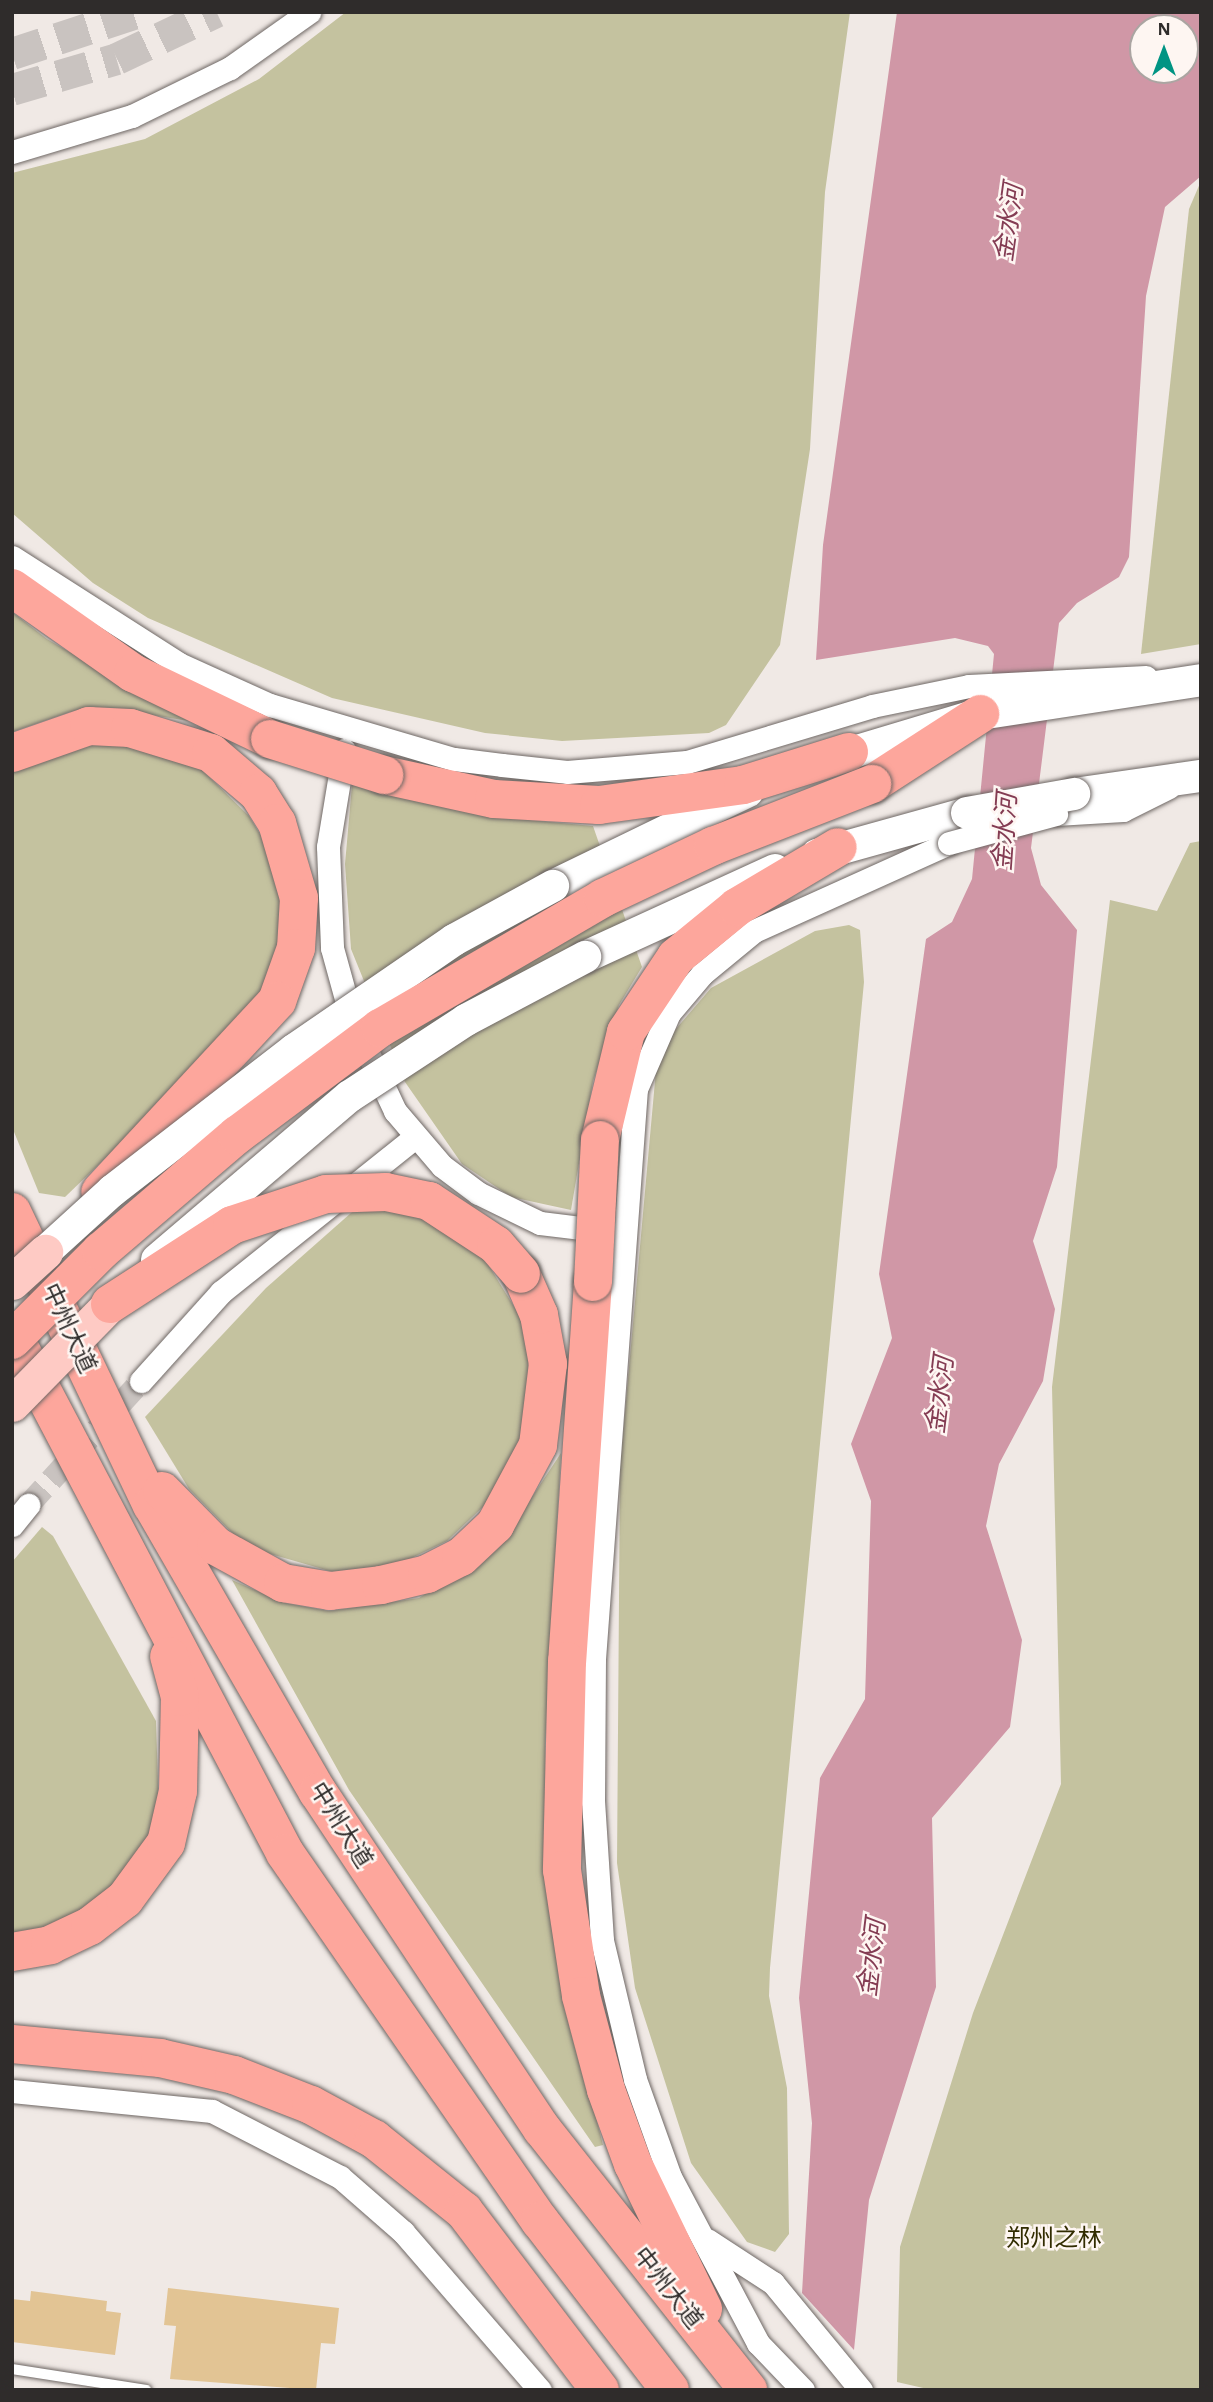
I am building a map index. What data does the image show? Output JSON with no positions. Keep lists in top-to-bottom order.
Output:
{
  "streets": {
    "highway": ["中州大道"]
  },
  "water": ["金水河"],
  "parks": ["郑州之林"],
  "north": "top"
}
